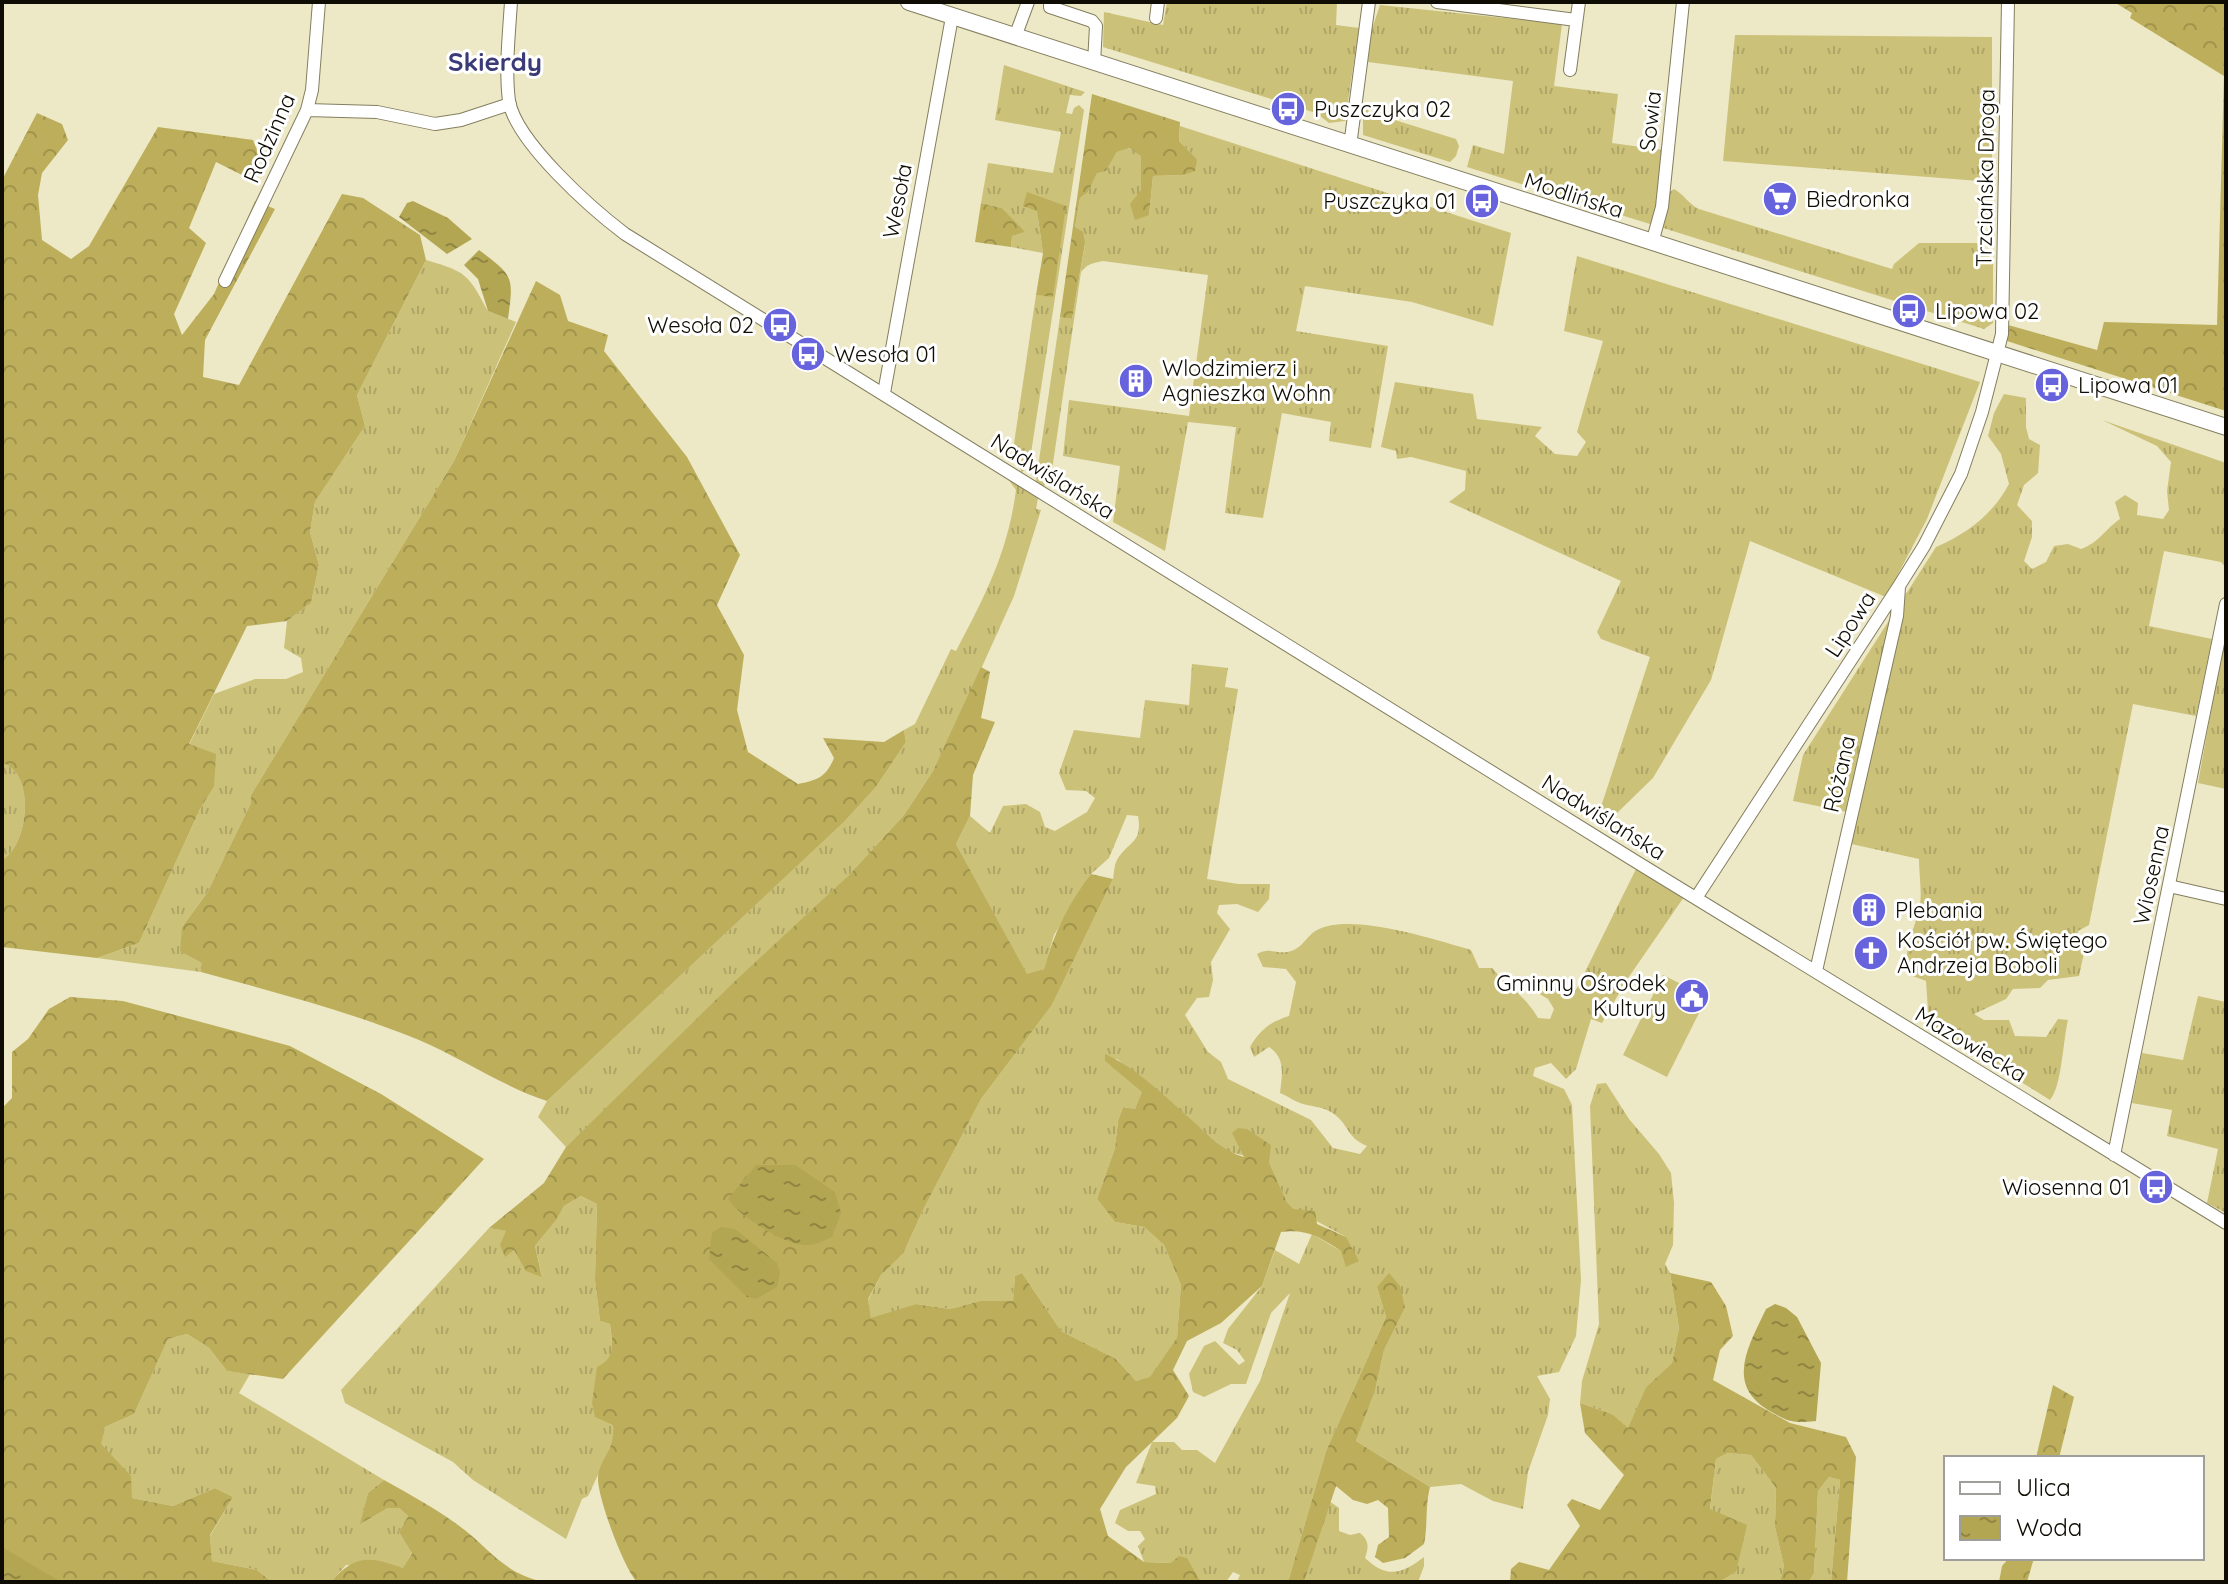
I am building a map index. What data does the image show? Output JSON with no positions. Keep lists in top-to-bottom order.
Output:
{
  "streets": {
    "main road": ["Modlińska"],
    "street": [
      "Sowia",
      "Rodzinna",
      "Trzciańska Droga",
      "Wesoła",
      "Nadwiślańska",
      "Lipowa",
      "Różana",
      "Wiosenna",
      "Mazowiecka"
    ]
  },
  "crossings": [
    ["Sowia", "Modlińska"],
    ["Trzciańska Droga", "Modlińska"],
    ["Trzciańska Droga", "Lipowa"],
    ["Modlińska", "Wesoła"],
    ["Modlińska", "Lipowa"],
    ["Wesoła", "Nadwiślańska"],
    ["Nadwiślańska", "Lipowa"],
    ["Nadwiślańska", "Mazowiecka"],
    ["Lipowa", "Różana"],
    ["Lipowa", "Mazowiecka"],
    ["Różana", "Mazowiecka"],
    ["Wiosenna", "Mazowiecka"]
  ],
  "districts": ["Skierdy"],
  "places": {
    "bus stop": [
      "Puszczyka 02",
      "Puszczyka 01",
      "Lipowa 02",
      "Wesoła 02",
      "Wesoła 01",
      "Lipowa 01",
      "Wiosenna 01"
    ],
    "supermarket": ["Biedronka"],
    "building": ["Wlodzimierz i Agnieszka Wohn", "Plebania"],
    "church": ["Kościół pw. Świętego Andrzeja Boboli"],
    "public building": ["Gminny Ośrodek Kultury"]
  },
  "legend": ["Ulica", "Woda"]
}
